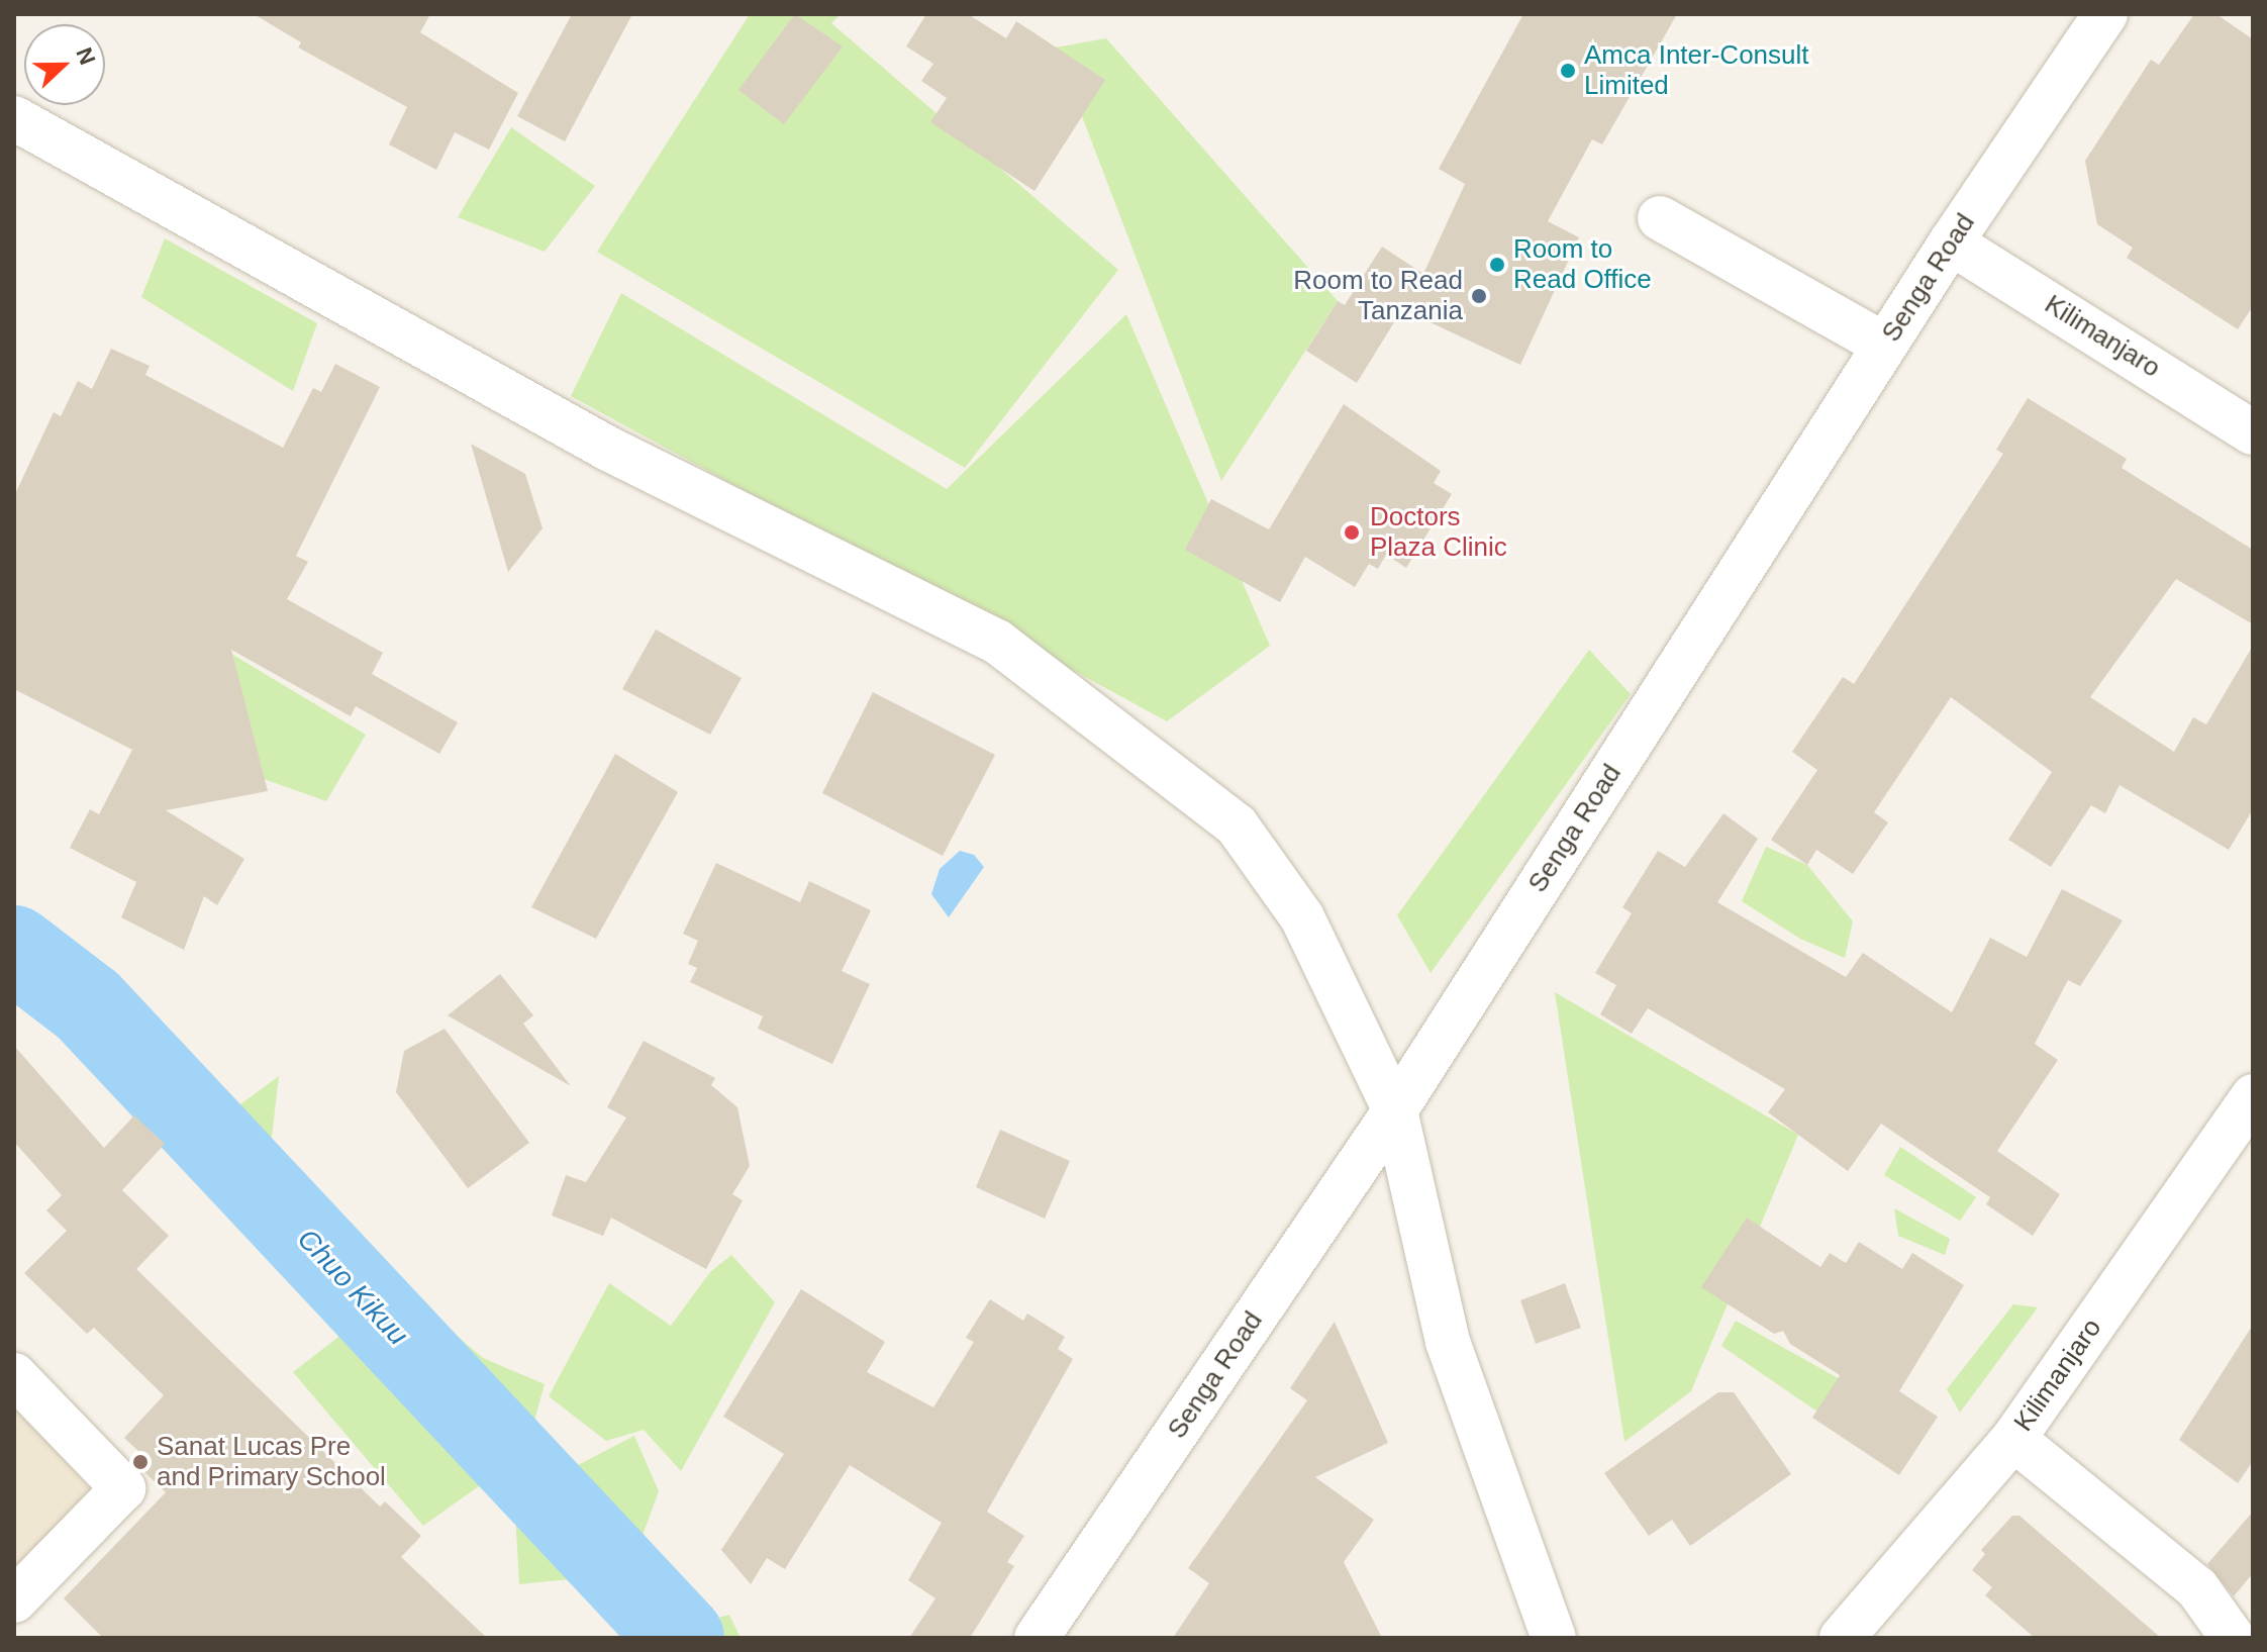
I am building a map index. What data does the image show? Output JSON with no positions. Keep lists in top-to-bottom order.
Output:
{
  "streets": {
    "street": ["Senga Road", "Kilimanjaro"]
  },
  "crossings": [
    ["Senga Road", "Kilimanjaro"]
  ],
  "water": ["Chuo Kikuu"],
  "places": [
    "Amca Inter-Consult Limited",
    "Room to Read Office",
    "Room to Read Tanzania",
    "Doctors Plaza Clinic",
    "Sanat Lucas Pre and Primary School"
  ],
  "north": "right"
}
